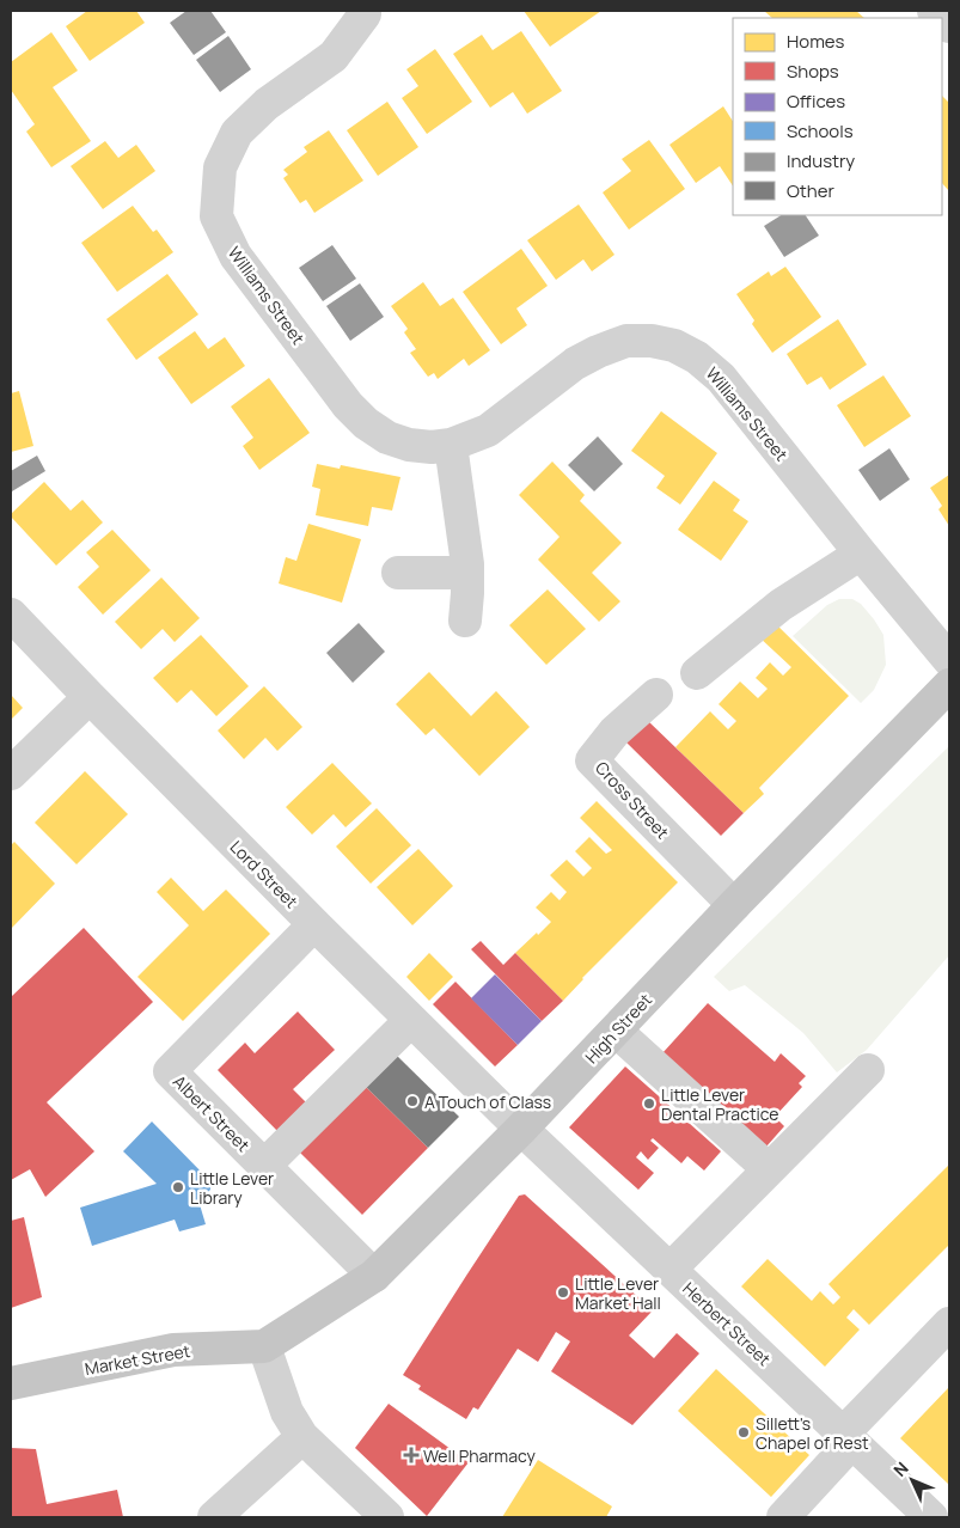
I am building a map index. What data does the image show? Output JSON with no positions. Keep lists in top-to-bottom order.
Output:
{
  "streets": {
    "main road": ["High Street", "Market Street"],
    "street": [
      "Williams Street",
      "Cross Street",
      "Lord Street",
      "Albert Street",
      "Herbert Street"
    ]
  },
  "crossings": [
    ["Cross Street", "High Street"],
    ["Lord Street", "High Street"],
    ["Lord Street", "Albert Street"],
    ["Lord Street", "Herbert Street"],
    ["High Street", "Albert Street"],
    ["High Street", "Herbert Street"],
    ["High Street", "Market Street"]
  ],
  "places": {
    "other": [
      "A Touch of Class",
      "Little Lever Dental Practice",
      "Little Lever Library",
      "Little Lever Market Hall",
      "Sillett's Chapel of Rest"
    ],
    "health": ["Well Pharmacy"]
  },
  "legend": [
    "Homes",
    "Shops",
    "Offices",
    "Schools",
    "Industry",
    "Other"
  ],
  "north": "top left"
}
